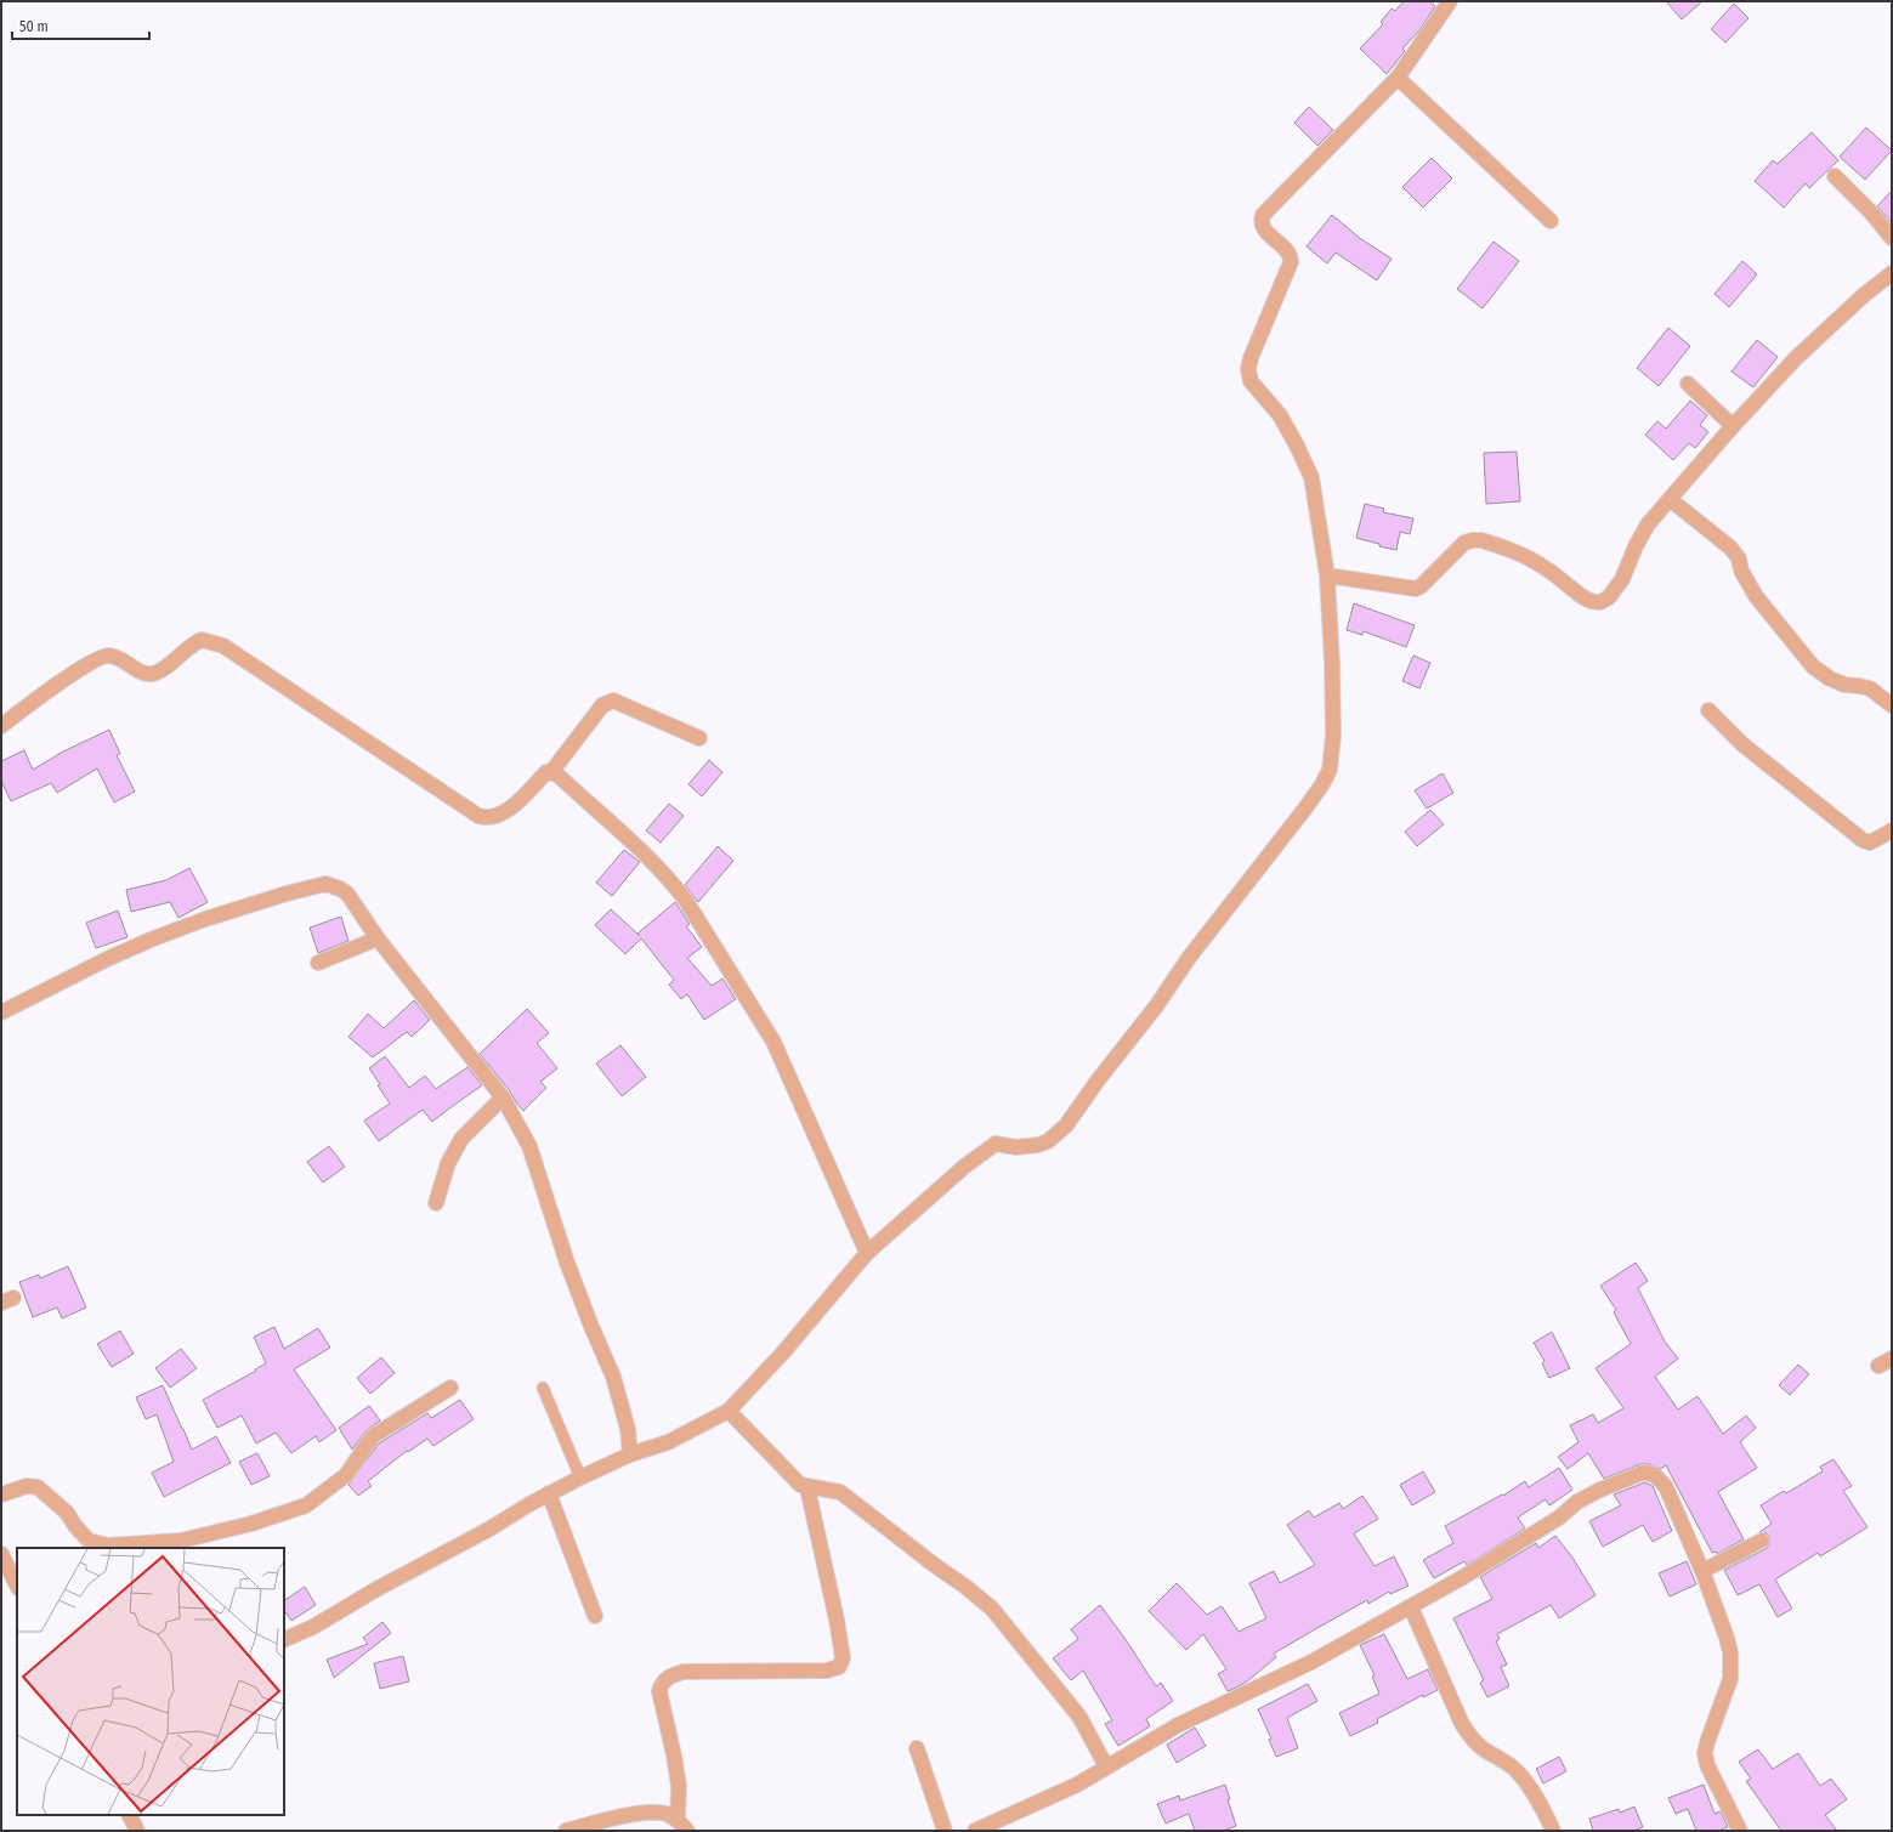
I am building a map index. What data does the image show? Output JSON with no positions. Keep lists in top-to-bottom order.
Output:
{
  "scale_bar": "50 m"
}
